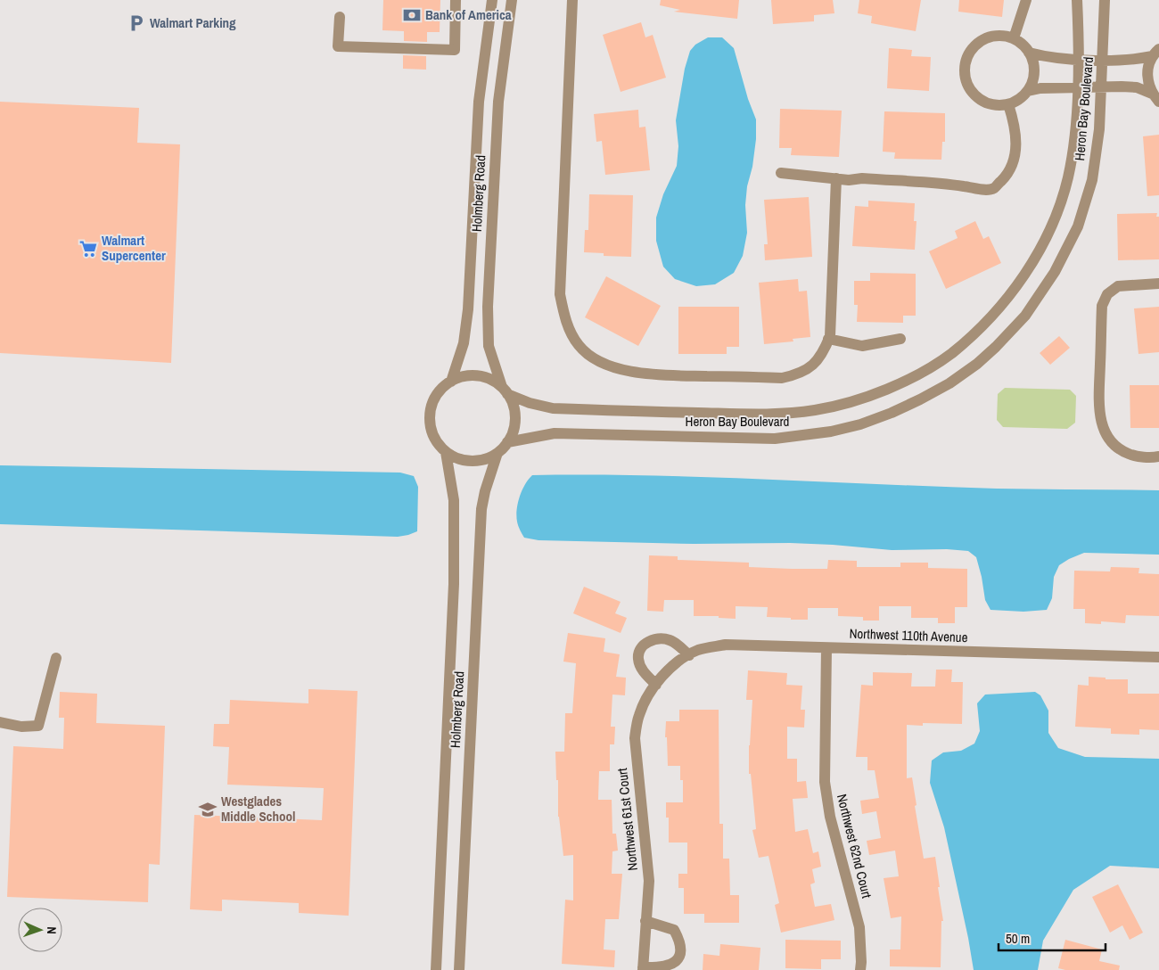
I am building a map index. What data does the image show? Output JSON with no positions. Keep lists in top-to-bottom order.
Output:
{
  "streets": {
    "street": [
      "Heron Bay Boulevard",
      "Holmberg Road",
      "Northwest 110th Avenue",
      "Northwest 61st Court",
      "Northwest 62nd Court"
    ]
  },
  "crossings": [
    ["Heron Bay Boulevard", "Holmberg Road"],
    ["Northwest 110th Avenue", "Northwest 61st Court"],
    ["Northwest 110th Avenue", "Northwest 62nd Court"]
  ],
  "places": {
    "bank": ["Bank of America"],
    "parking": ["Walmart Parking"],
    "supermarket": ["Walmart Supercenter"],
    "school or university": ["Westglades Middle School"]
  },
  "scale_bar": "50 m",
  "north": "right"
}
